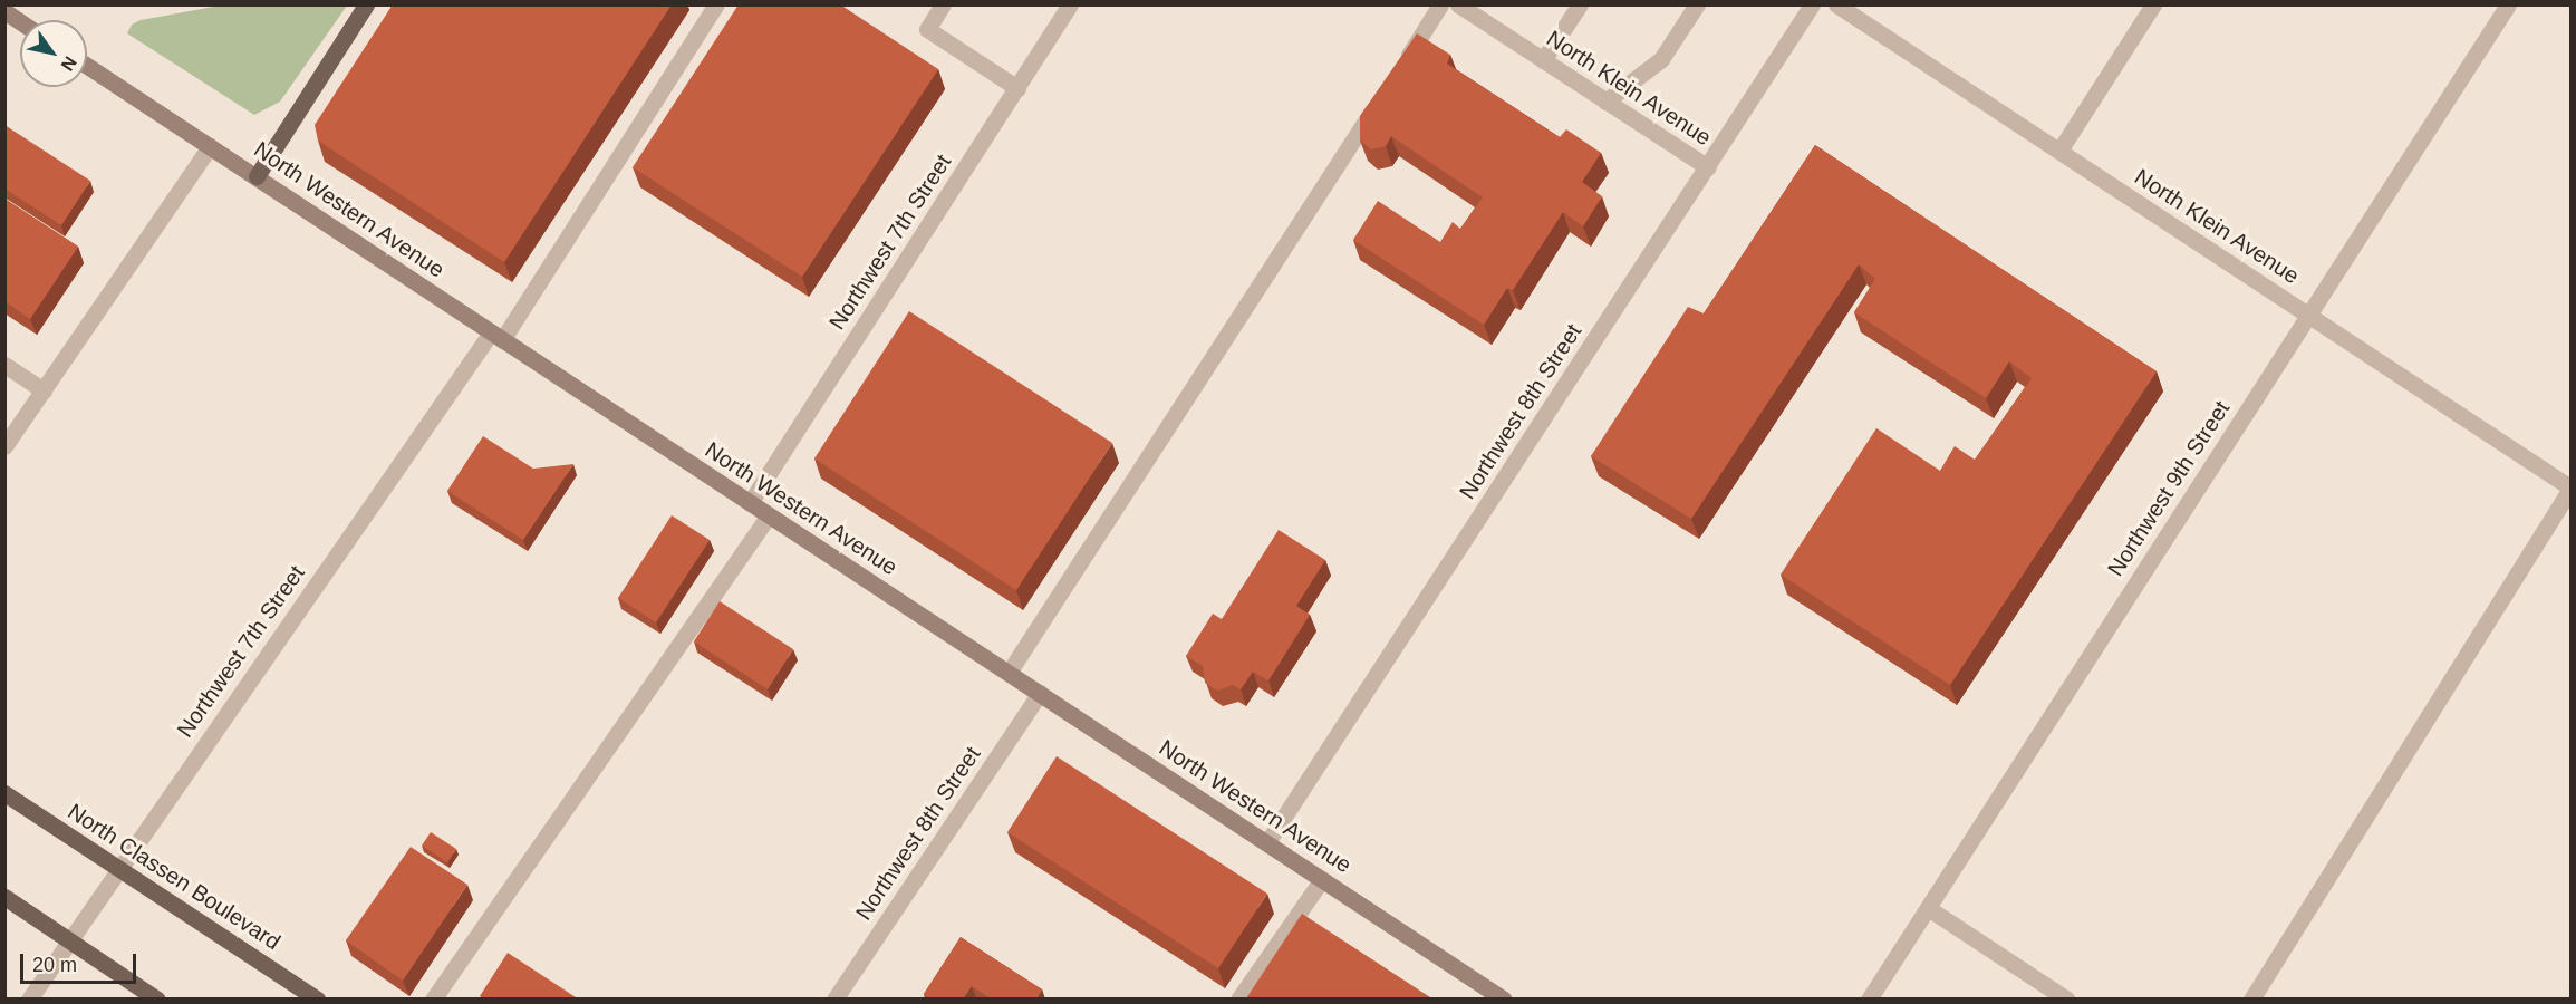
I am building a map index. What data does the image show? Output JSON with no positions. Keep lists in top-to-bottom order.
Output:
{
  "streets": {
    "main road": ["North Western Avenue", "North Classen Boulevard"],
    "street": [
      "North Klein Avenue",
      "Northwest 7th Street",
      "Northwest 8th Street",
      "Northwest 9th Street"
    ]
  },
  "crossings": [
    ["North Klein Avenue", "Northwest 8th Street"],
    ["North Klein Avenue", "Northwest 9th Street"],
    ["North Western Avenue", "Northwest 7th Street"],
    ["North Western Avenue", "Northwest 8th Street"],
    ["Northwest 7th Street", "North Classen Boulevard"]
  ],
  "scale_bar": "20 m",
  "north": "bottom right"
}
